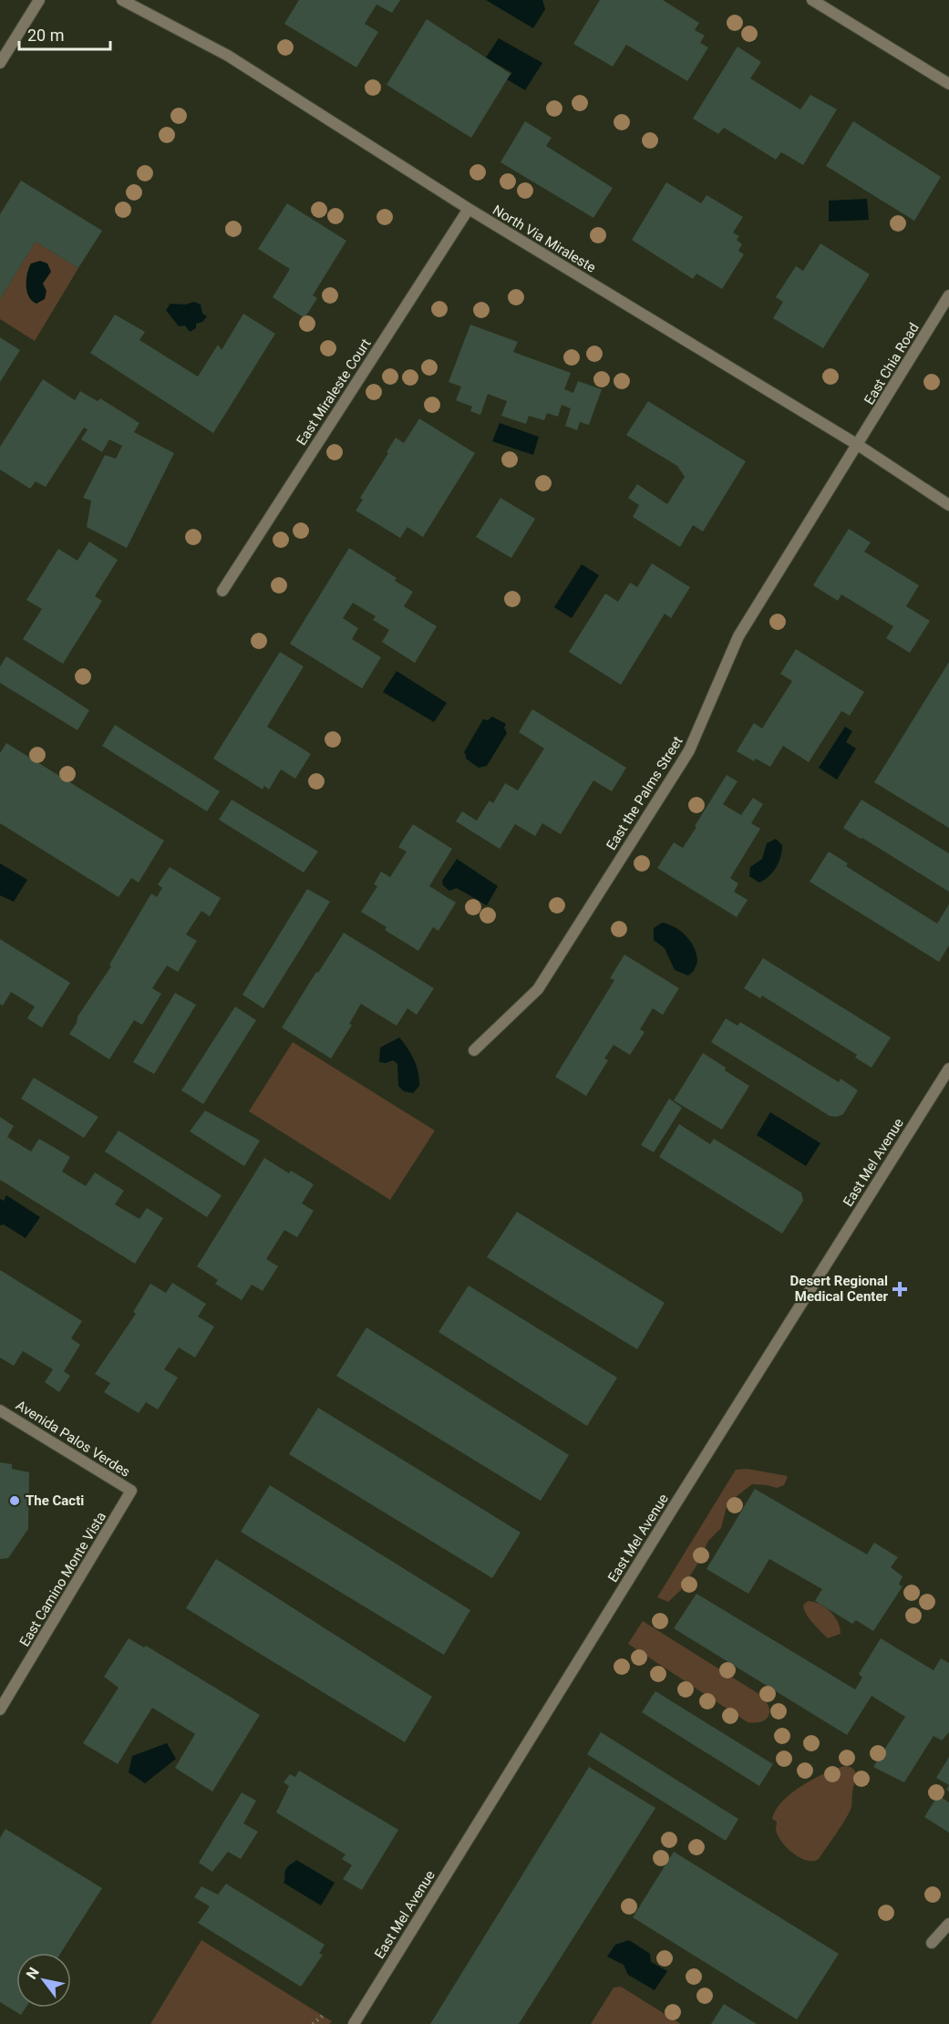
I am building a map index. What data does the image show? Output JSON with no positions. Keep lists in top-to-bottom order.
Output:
{
  "streets": {
    "street": [
      "North Via Miraleste",
      "East Chia Road",
      "East Miraleste Court",
      "East the Palms Street",
      "East Mel Avenue",
      "Avenida Palos Verdes",
      "East Camino Monte Vista"
    ]
  },
  "crossings": [
    ["North Via Miraleste", "East Chia Road"],
    ["North Via Miraleste", "East Miraleste Court"],
    ["North Via Miraleste", "East the Palms Street"],
    ["East Chia Road", "East the Palms Street"],
    ["Avenida Palos Verdes", "East Camino Monte Vista"]
  ],
  "places": {
    "health": ["Desert Regional Medical Center"],
    "other": ["The Cacti"]
  },
  "scale_bar": "20 m",
  "north": "top left"
}
